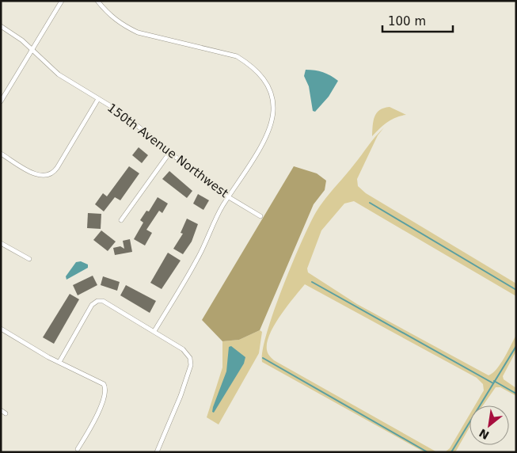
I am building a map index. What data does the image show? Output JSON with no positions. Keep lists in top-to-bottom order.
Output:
{
  "streets": {
    "street": ["150th Avenue Northwest"]
  },
  "scale_bar": "100 m",
  "north": "bottom left"
}
